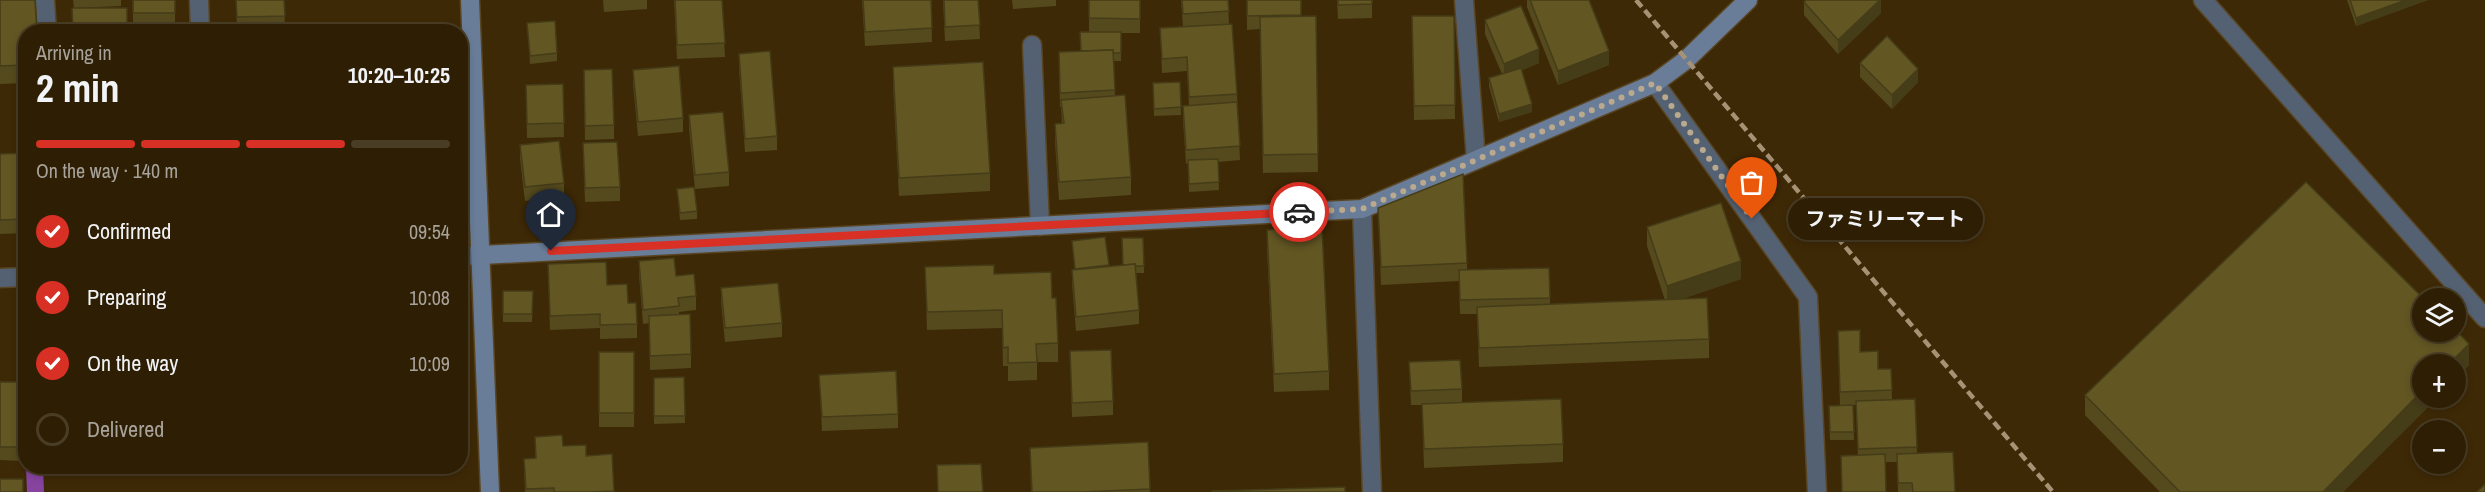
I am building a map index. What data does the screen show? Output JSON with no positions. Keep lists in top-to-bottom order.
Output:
{
  "places": ["ファミリーマート"],
  "page": {
    "heading": ["2 min", "Arriving in", "10:20–10:25"],
    "bar": "On the way · 140 m",
    "bubble": "ファミリーマート",
    "list": [
      ["Confirmed", "09:54"],
      ["Preparing", "10:08"],
      ["On the way", "10:09"],
      "Delivered"
    ],
    "map_buttons": ["+", "−"]
  }
}
